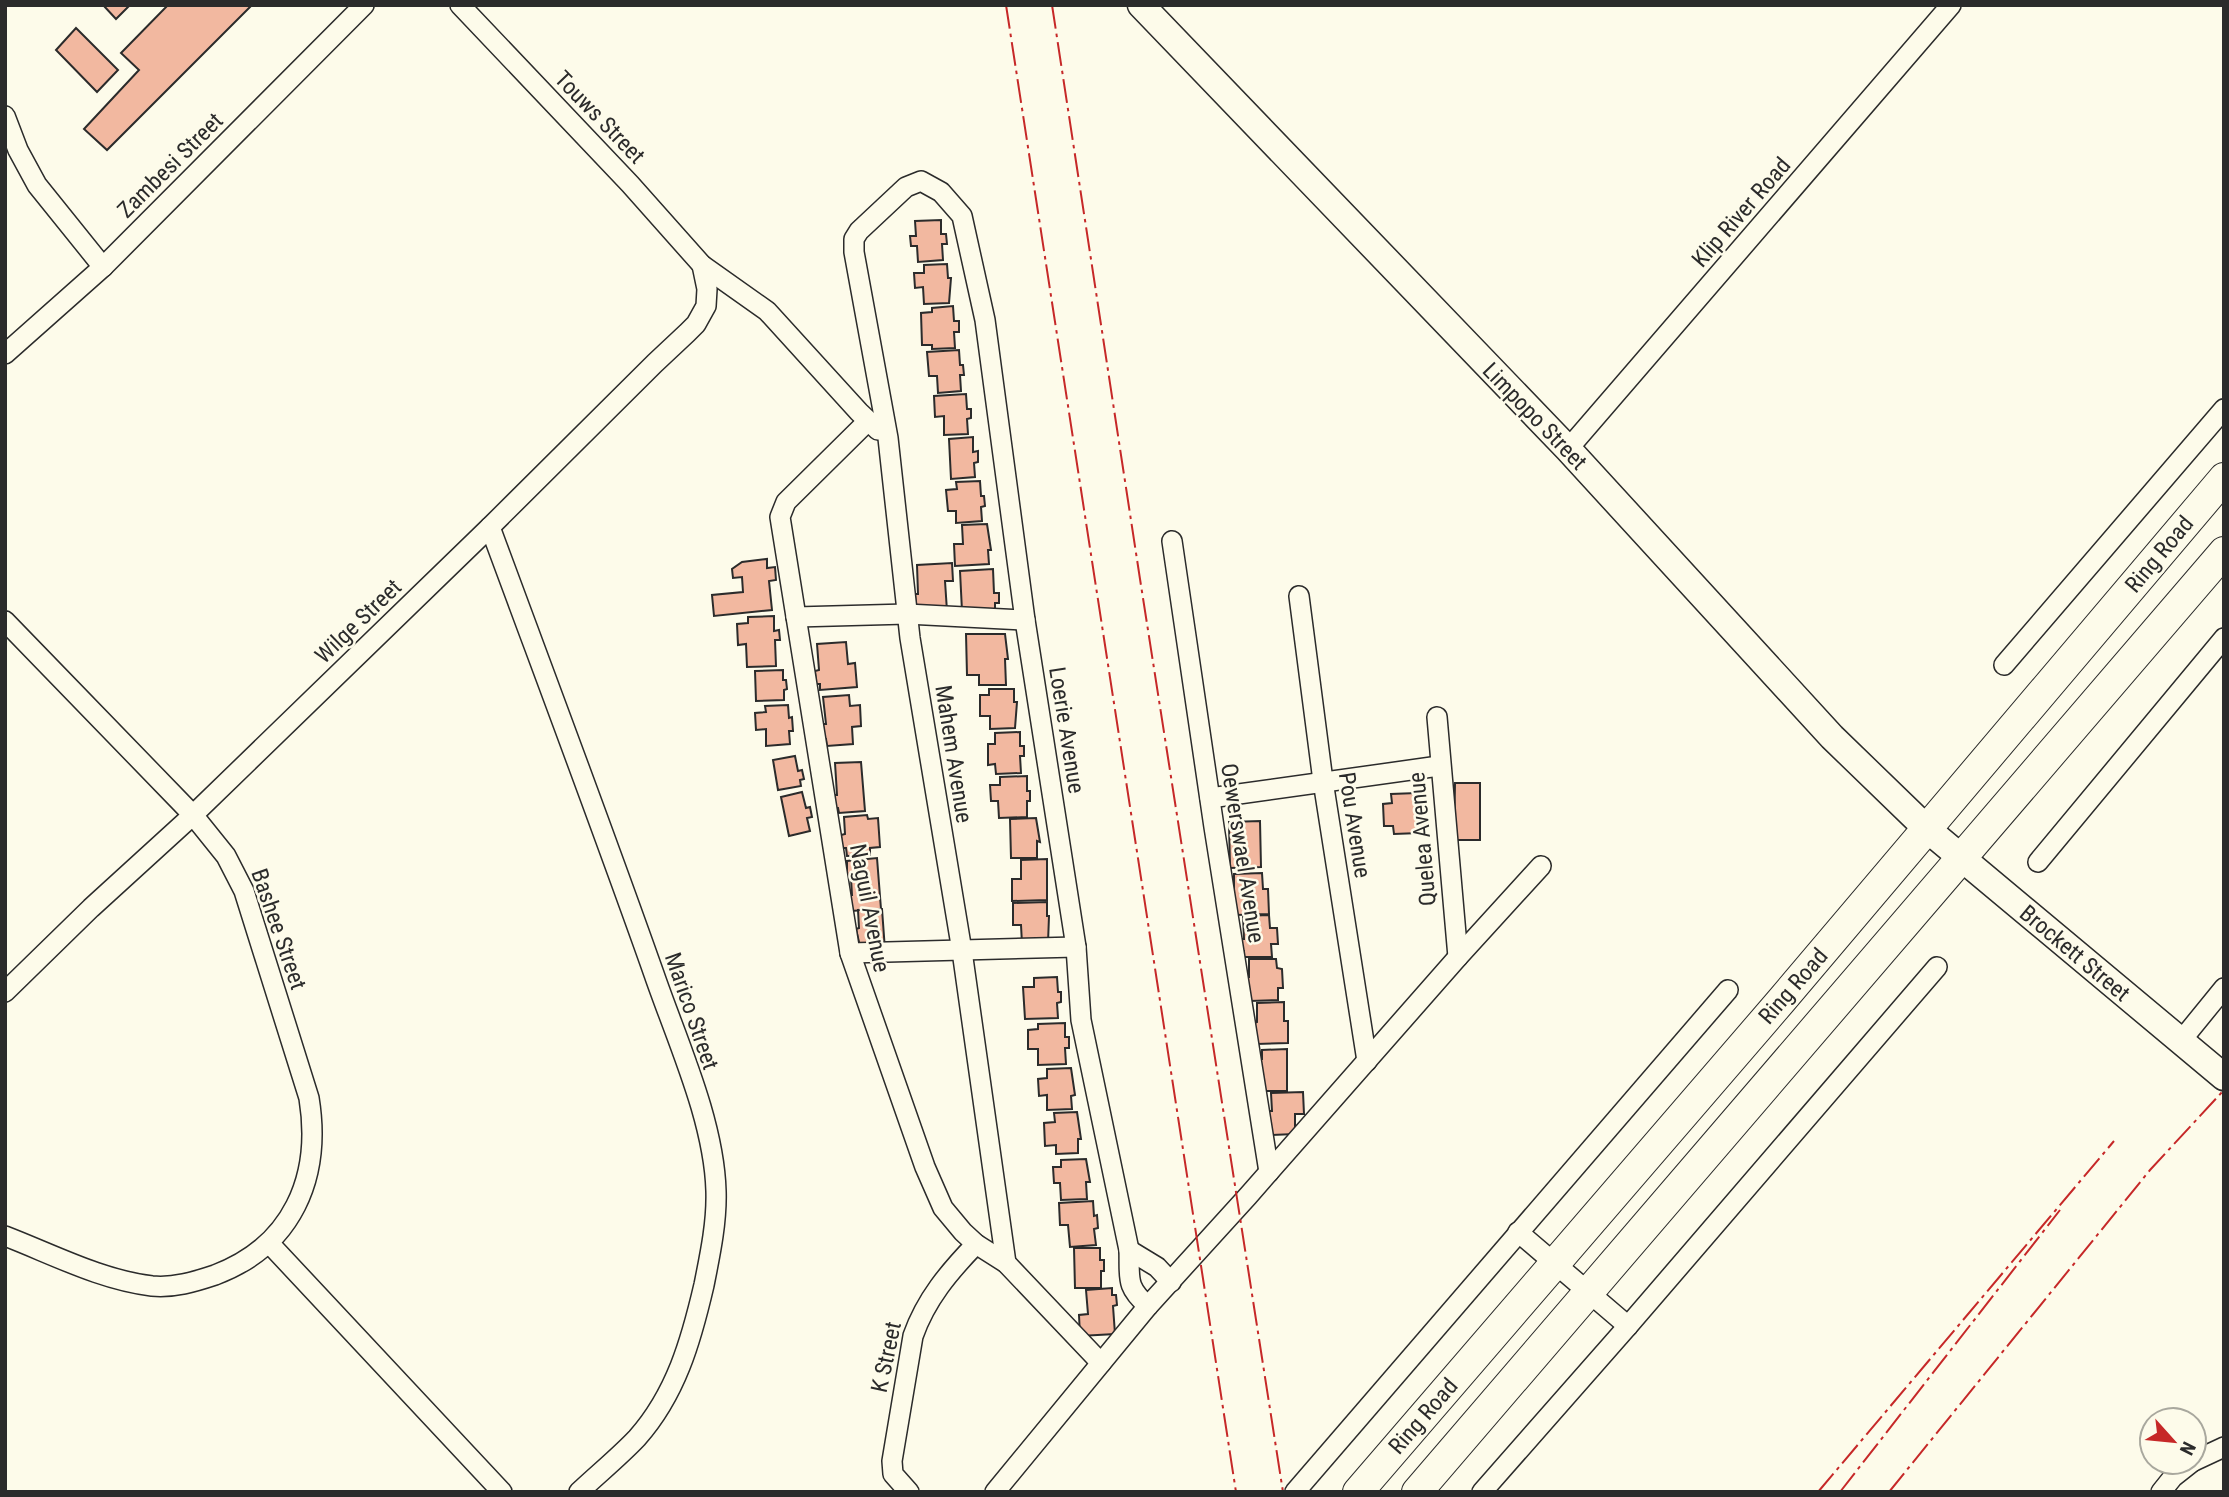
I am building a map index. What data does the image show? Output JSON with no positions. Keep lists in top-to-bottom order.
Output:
{
  "streets": {
    "main road": ["Ring Road"],
    "street": [
      "Touws Street",
      "Zambesi Street",
      "Klip River Road",
      "Limpopo Street",
      "Wilge Street",
      "Loerie Avenue",
      "Mahem Avenue",
      "Pou Avenue",
      "Quelea Avenue",
      "Oewerswael Avenue",
      "Naguil Avenue",
      "Bashee Street",
      "Brockett Street",
      "Marico Street",
      "K Street"
    ]
  },
  "crossings": [
    ["Touws Street", "Wilge Street"],
    ["Touws Street", "Mahem Avenue"],
    ["Touws Street", "Naguil Avenue"],
    ["Klip River Road", "Limpopo Street"],
    ["Limpopo Street", "Ring Road"],
    ["Limpopo Street", "Brockett Street"],
    ["Ring Road", "Brockett Street"],
    ["Wilge Street", "Bashee Street"],
    ["Wilge Street", "Marico Street"],
    ["Loerie Avenue", "Mahem Avenue"],
    ["Mahem Avenue", "Naguil Avenue"],
    ["Naguil Avenue", "K Street"]
  ],
  "north": "bottom right"
}
